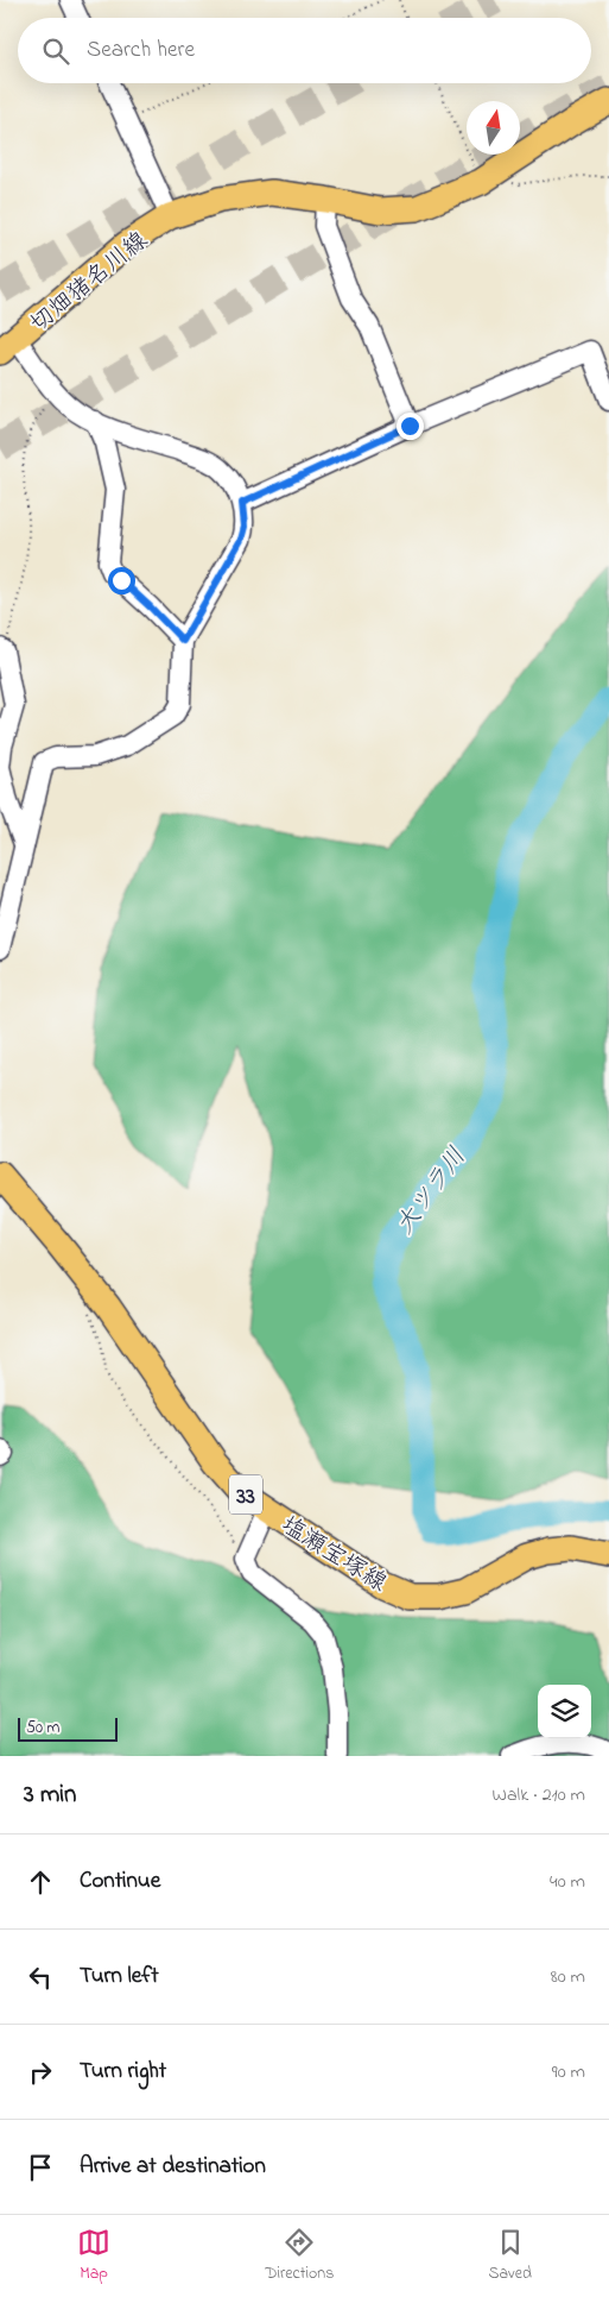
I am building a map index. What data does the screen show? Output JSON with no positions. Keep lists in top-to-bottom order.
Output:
{
  "streets": {
    "main road": ["切畑猪名川線", "33", "塩瀬宝塚線"]
  },
  "water": ["大ツラ川"],
  "scale_bar": "50 m",
  "north": "top",
  "page": {
    "search": "Search here",
    "scale": "50 m",
    "heading": ["3 min", "Walk · 210 m"],
    "list": [
      ["Continue", "40 m"],
      ["Turn left", "80 m"],
      ["Turn right", "90 m"],
      "Arrive at destination"
    ],
    "nav": ["Map", "Directions", "Saved"]
  }
}
